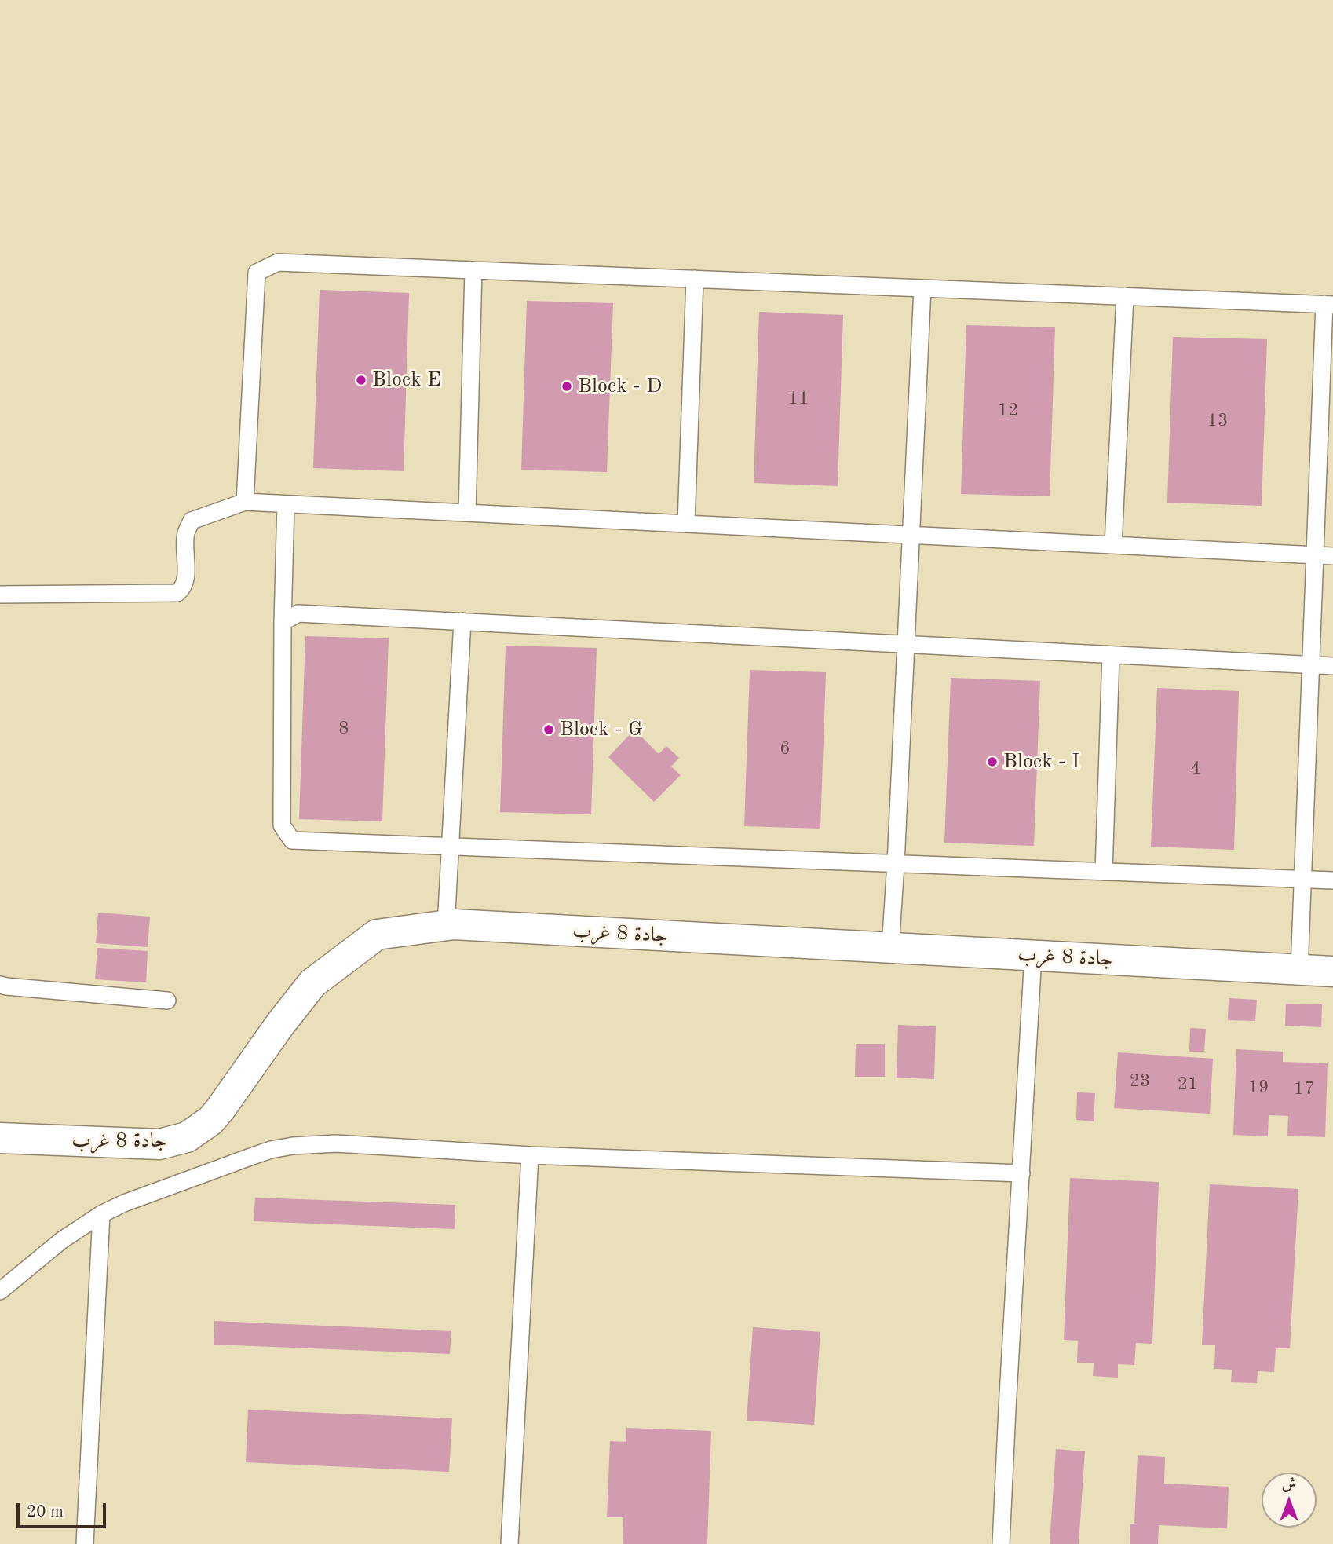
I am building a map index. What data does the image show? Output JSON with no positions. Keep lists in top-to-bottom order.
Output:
{
  "streets": {
    "street": ["جادة 8 غرب"]
  },
  "places": [
    "Block E",
    "Block - D",
    "Block - G",
    "Block - I"
  ],
  "house_numbers": [
    "11",
    "12",
    "13",
    "8",
    "6",
    "4",
    "23",
    "21",
    "19",
    "17"
  ],
  "scale_bar": "20 m",
  "north": "top"
}
